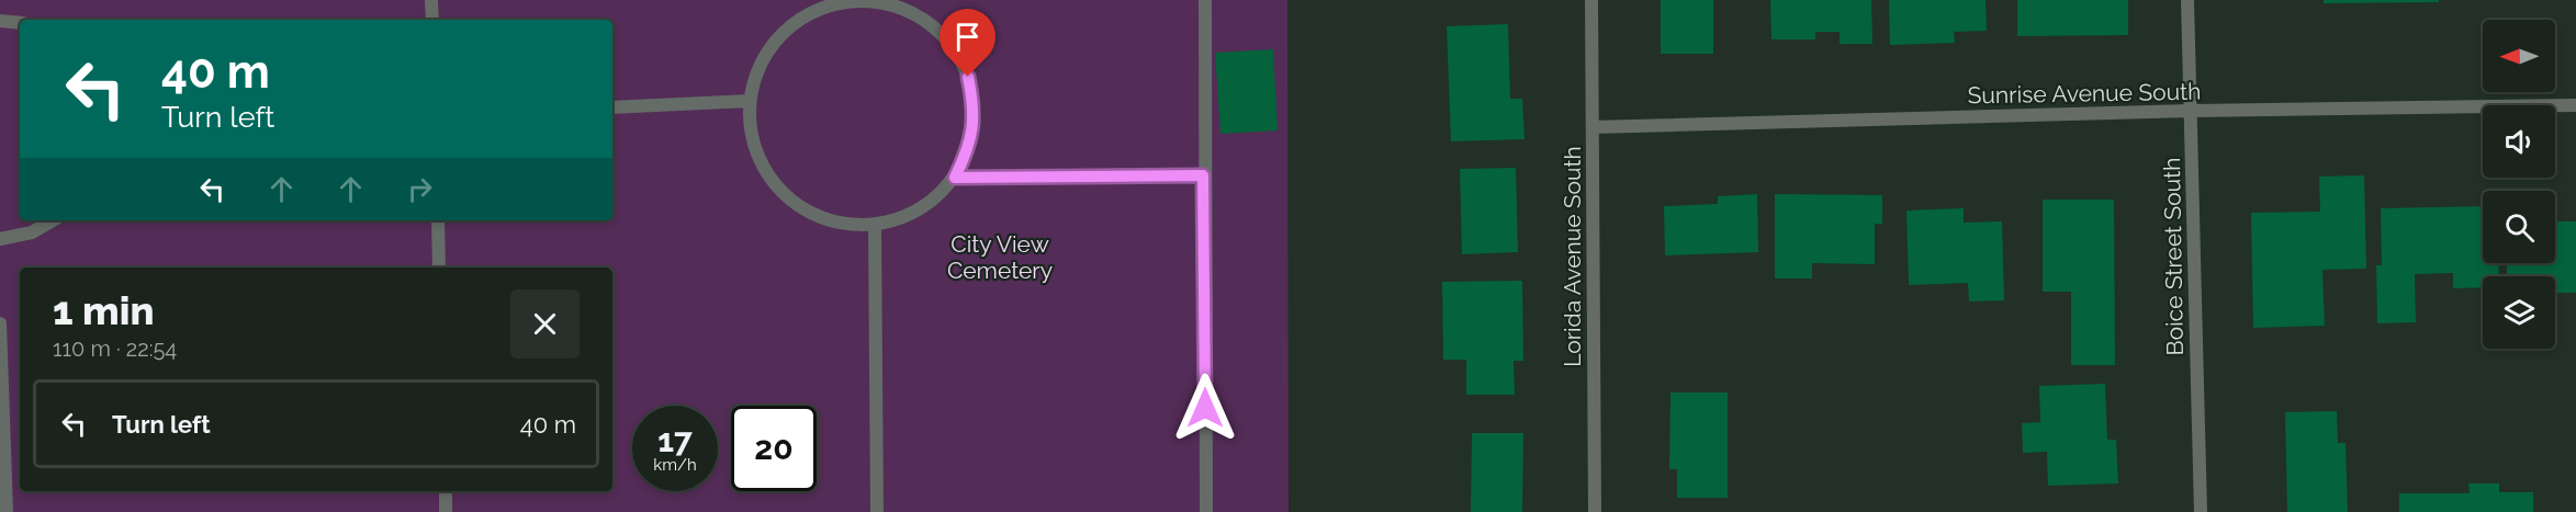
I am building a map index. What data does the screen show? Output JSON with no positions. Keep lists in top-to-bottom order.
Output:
{
  "streets": {
    "street": ["Sunrise Avenue South", "Lorida Avenue South", "Boice Street South"]
  },
  "crossings": [
    ["Sunrise Avenue South", "Lorida Avenue South"],
    ["Sunrise Avenue South", "Boice Street South"]
  ],
  "parks": ["City View Cemetery"],
  "north": "left",
  "page": {
    "turn": ["40 m", "Turn left"],
    "heading": ["1 min", "110 m · 22:54"],
    "list": [
      {
        "name": "Turn left",
        "value": "40 m"
      }
    ],
    "speed": "17 km/h",
    "limit": "20"
  }
}
